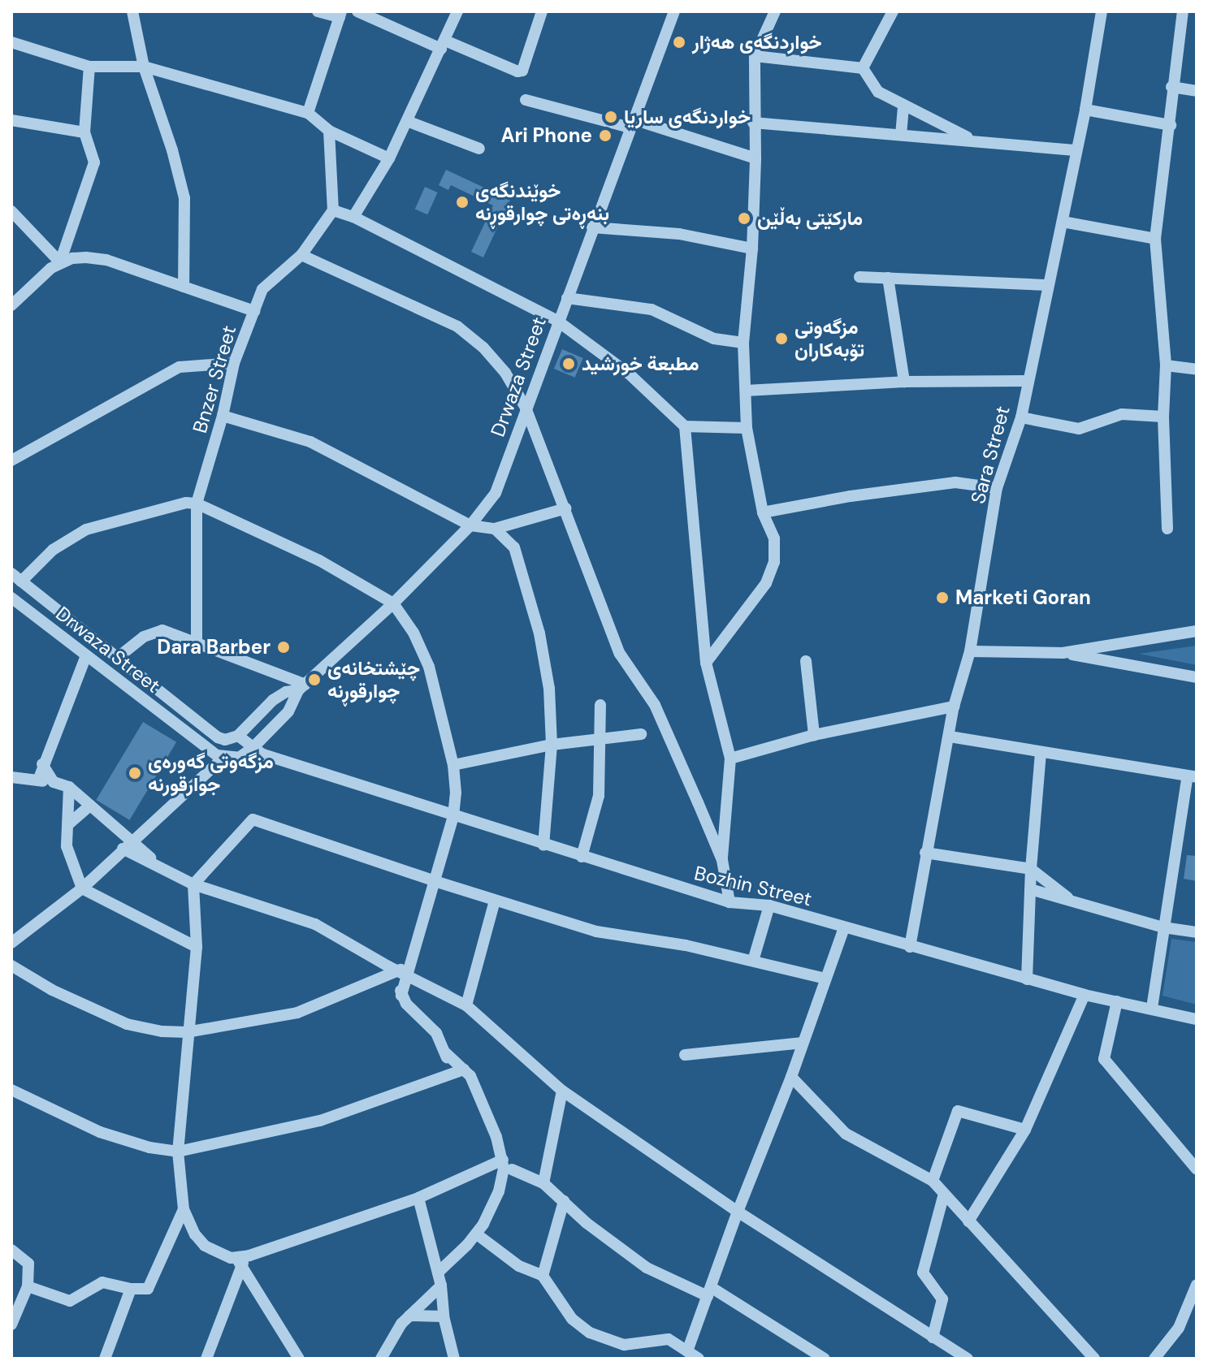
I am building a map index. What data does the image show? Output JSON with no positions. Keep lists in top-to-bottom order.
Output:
{
  "streets": {
    "street": [
      "Drwaza Street",
      "Bnzer Street",
      "Sara Street",
      "Bozhin Street"
    ]
  },
  "crossings": [
    ["Drwaza Street", "Bozhin Street"],
    ["Sara Street", "Bozhin Street"]
  ],
  "places": [
    "خواردنگەی هەژار",
    "خواردنگەی ساریا",
    "Ari Phone",
    "خوێندنگەی بنەڕەتی چوارقوڕنە",
    "مارکێتی بەڵێن",
    "مزگەوتی تۆبەکاران",
    "مطبعة خورشيد",
    "Marketi Goran",
    "Dara Barber",
    "چێشتخانەی چوارقوڕنە",
    "مزگەوتی گەورەی جوارقورنە"
  ]
}
